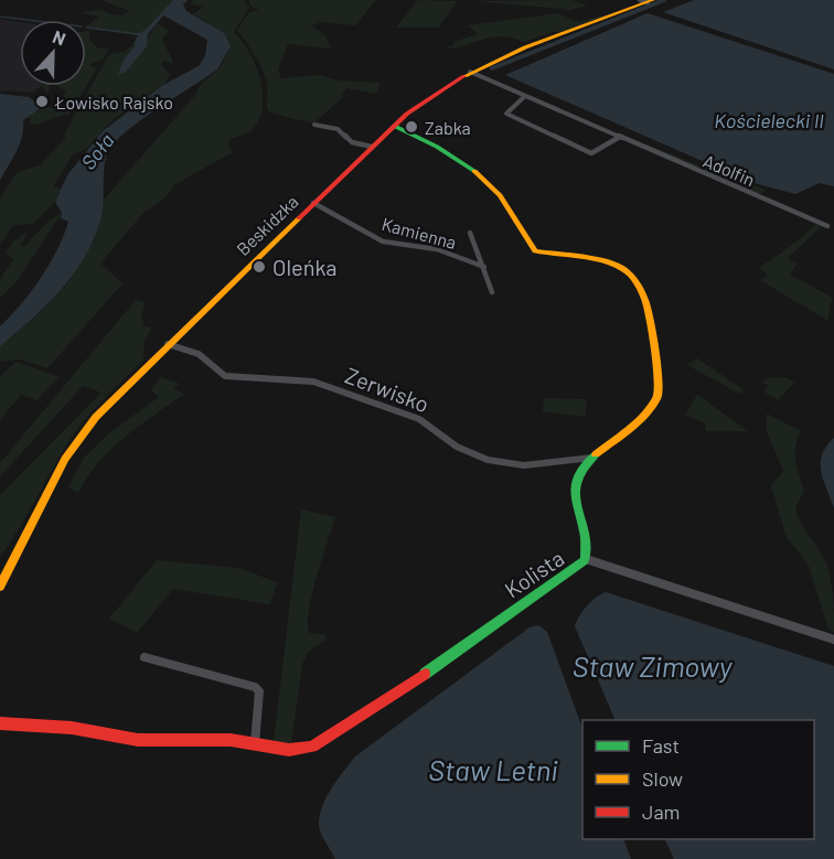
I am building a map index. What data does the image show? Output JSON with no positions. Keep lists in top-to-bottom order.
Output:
{
  "streets": {
    "main road": ["Beskidzka", "Kolista"],
    "street": ["Adolfin", "Kamienna", "Zerwisko"]
  },
  "crossings": [
    ["Adolfin", "Beskidzka"],
    ["Beskidzka", "Kamienna"],
    ["Beskidzka", "Zerwisko"],
    ["Beskidzka", "Kolista"],
    ["Zerwisko", "Kolista"]
  ],
  "water": [
    "Kościelecki II",
    "Soła",
    "Staw Zimowy",
    "Staw Letni"
  ],
  "places": ["Łowisko Rajsko", "Zabka", "Oleńka"],
  "legend": ["Fast", "Slow", "Jam"],
  "north": "top"
}
